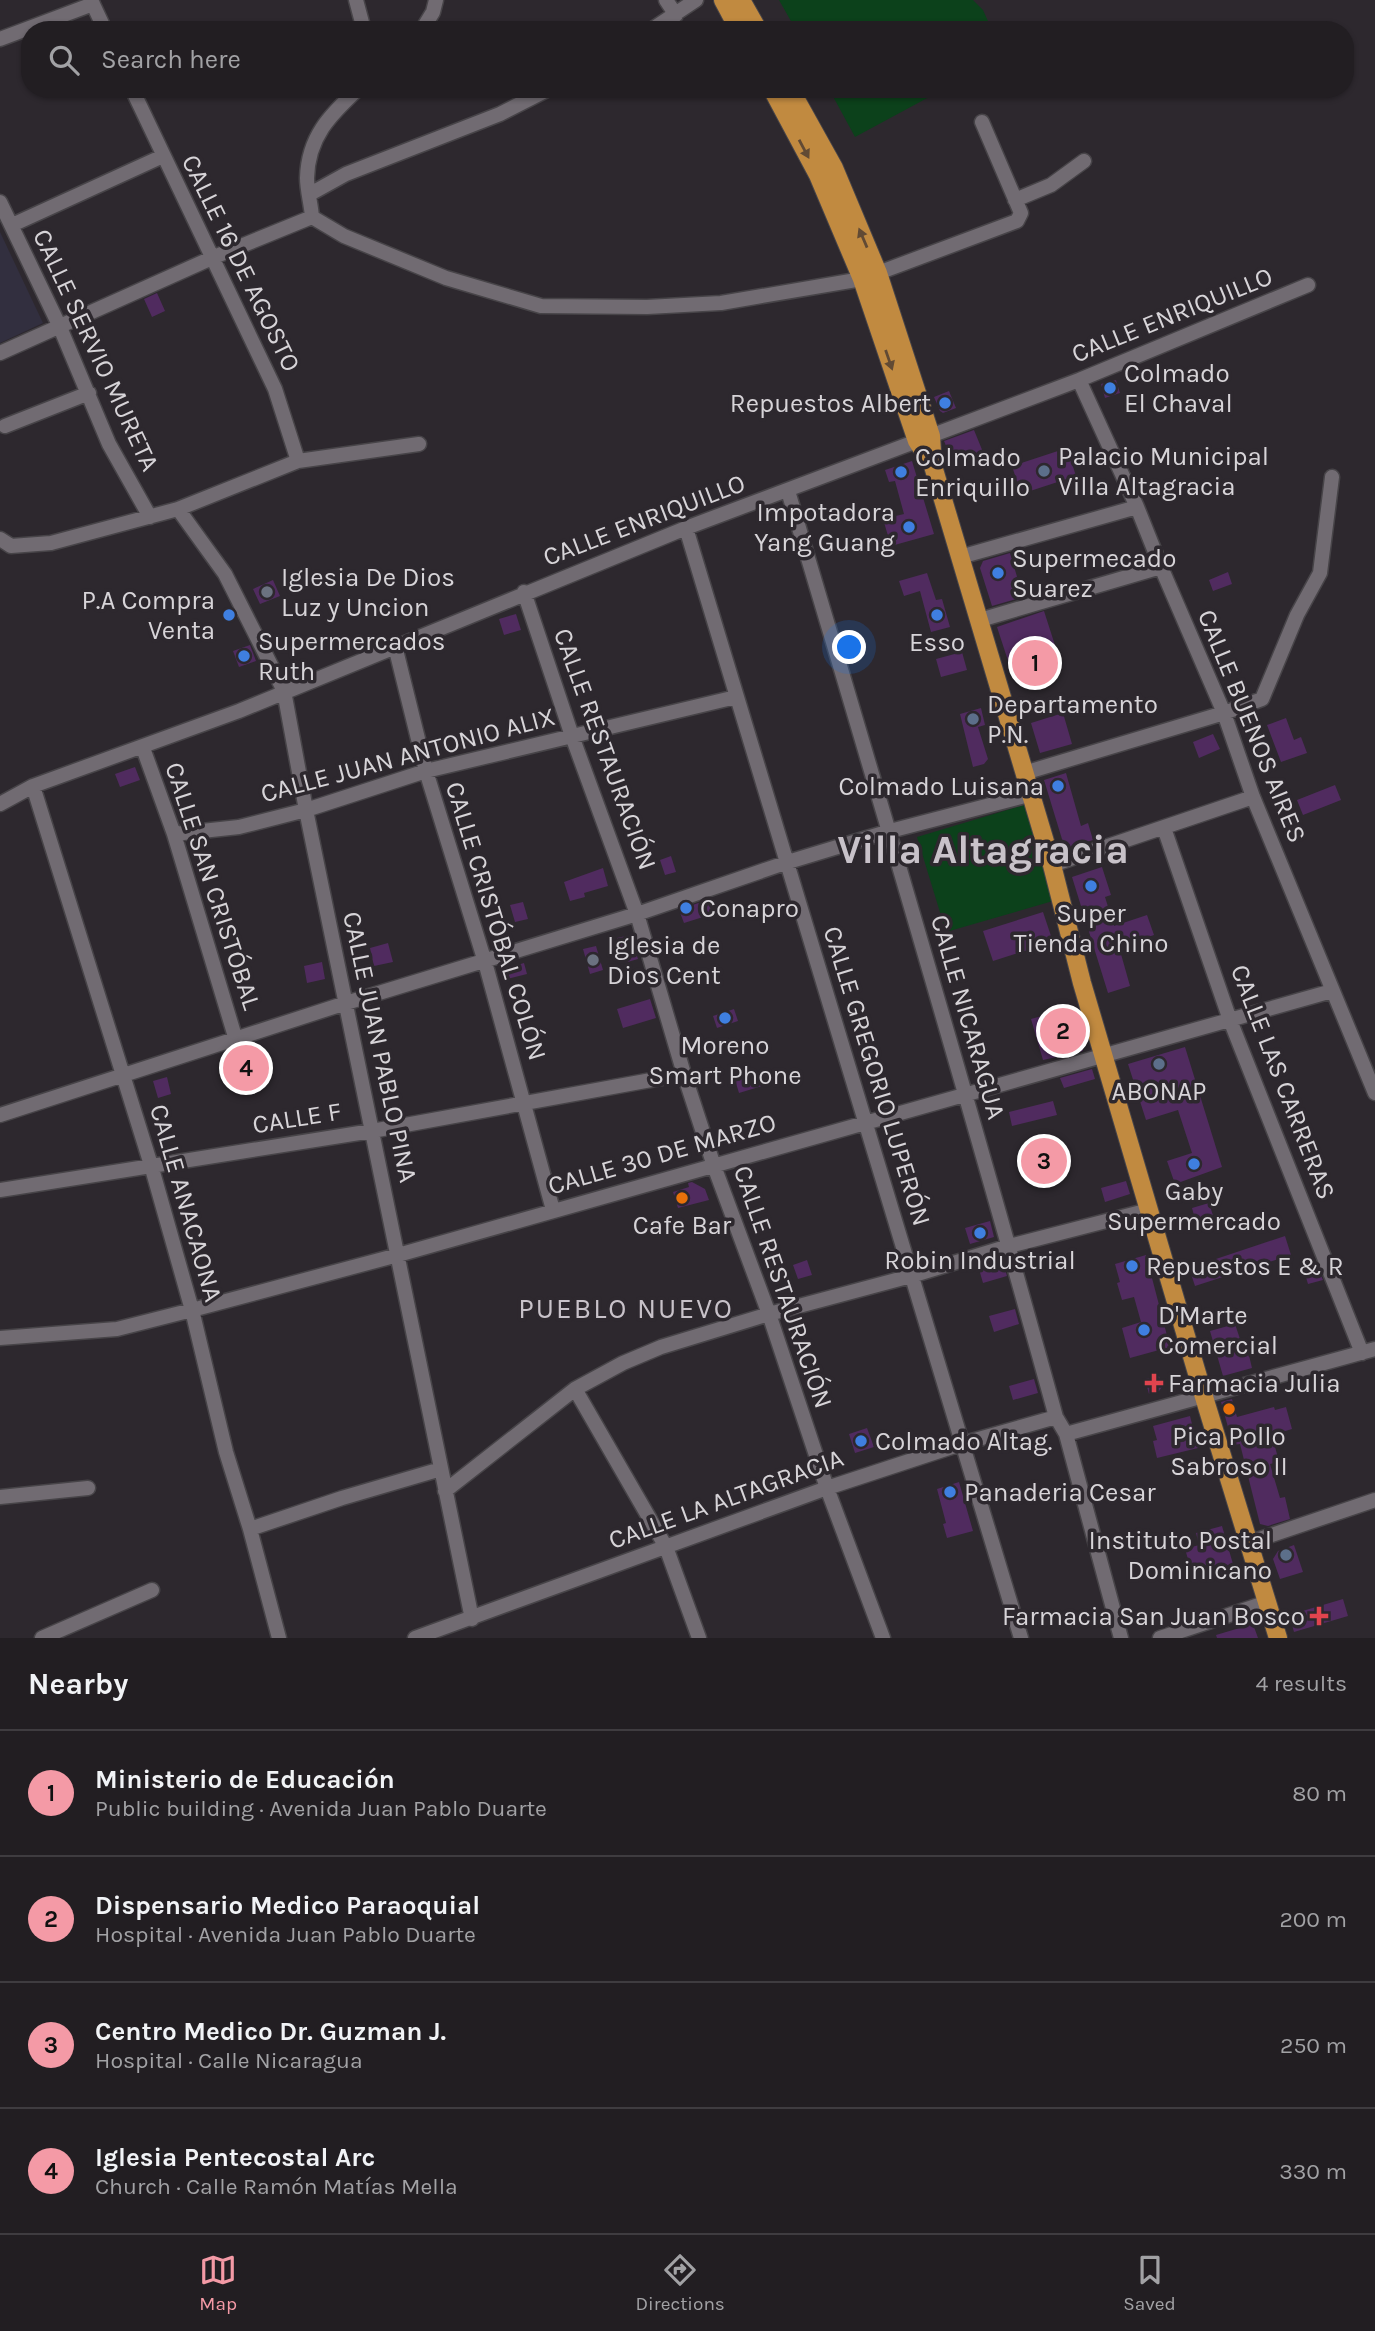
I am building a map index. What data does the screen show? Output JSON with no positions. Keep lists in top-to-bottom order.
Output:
{
  "streets": {
    "street": [
      "CALLE 16 DE AGOSTO",
      "CALLE ENRIQUILLO",
      "CALLE SERVIO MURETA",
      "CALLE BUENOS AIRES",
      "CALLE RESTAURACIÓN",
      "CALLE JUAN ANTONIO ALIX",
      "CALLE SAN CRISTÓBAL",
      "CALLE CRISTÓBAL COLÓN",
      "CALLE NICARAGUA",
      "CALLE JUAN PABLO PINA",
      "CALLE GREGORIO LUPERÓN",
      "CALLE LAS CARRERAS",
      "CALLE F",
      "CALLE 30 DE MARZO",
      "CALLE ANACAONA",
      "CALLE LA ALTAGRACIA"
    ]
  },
  "crossings": [
    ["CALLE ENRIQUILLO", "CALLE BUENOS AIRES"],
    ["CALLE ENRIQUILLO", "CALLE RESTAURACIÓN"],
    ["CALLE ENRIQUILLO", "CALLE SAN CRISTÓBAL"],
    ["CALLE ENRIQUILLO", "CALLE CRISTÓBAL COLÓN"],
    ["CALLE ENRIQUILLO", "CALLE NICARAGUA"],
    ["CALLE ENRIQUILLO", "CALLE JUAN PABLO PINA"],
    ["CALLE ENRIQUILLO", "CALLE GREGORIO LUPERÓN"],
    ["CALLE ENRIQUILLO", "CALLE ANACAONA"],
    ["CALLE BUENOS AIRES", "CALLE 30 DE MARZO"],
    ["CALLE RESTAURACIÓN", "CALLE JUAN ANTONIO ALIX"],
    ["CALLE RESTAURACIÓN", "CALLE F"],
    ["CALLE RESTAURACIÓN", "CALLE 30 DE MARZO"],
    ["CALLE RESTAURACIÓN", "CALLE LA ALTAGRACIA"],
    ["CALLE JUAN ANTONIO ALIX", "CALLE SAN CRISTÓBAL"],
    ["CALLE JUAN ANTONIO ALIX", "CALLE CRISTÓBAL COLÓN"],
    ["CALLE JUAN ANTONIO ALIX", "CALLE JUAN PABLO PINA"],
    ["CALLE JUAN ANTONIO ALIX", "CALLE GREGORIO LUPERÓN"],
    ["CALLE CRISTÓBAL COLÓN", "CALLE F"],
    ["CALLE CRISTÓBAL COLÓN", "CALLE 30 DE MARZO"],
    ["CALLE NICARAGUA", "CALLE 30 DE MARZO"],
    ["CALLE NICARAGUA", "CALLE LA ALTAGRACIA"],
    ["CALLE JUAN PABLO PINA", "CALLE F"],
    ["CALLE JUAN PABLO PINA", "CALLE 30 DE MARZO"],
    ["CALLE JUAN PABLO PINA", "CALLE LA ALTAGRACIA"],
    ["CALLE GREGORIO LUPERÓN", "CALLE 30 DE MARZO"],
    ["CALLE GREGORIO LUPERÓN", "CALLE LA ALTAGRACIA"],
    ["CALLE LAS CARRERAS", "CALLE 30 DE MARZO"],
    ["CALLE F", "CALLE ANACAONA"],
    ["CALLE 30 DE MARZO", "CALLE ANACAONA"]
  ],
  "districts": ["Villa Altagracia", "PUEBLO NUEVO"],
  "places": {
    "other": [
      "Colmado El Chaval",
      "Repuestos Albert",
      "Palacio Municipal Villa Altagracia",
      "Colmado Enriquillo",
      "Impotadora Yang Guang",
      "Supermecado Suarez",
      "Iglesia De Dios Luz y Uncion",
      "P.A Compra Venta",
      "Esso",
      "Supermercados Ruth",
      "Departamento P.N.",
      "Colmado Luisana",
      "Super Tienda Chino",
      "Conapro",
      "Iglesia de Dios Cent",
      "Moreno Smart Phone",
      "ABONAP",
      "Gaby Supermercado",
      "Cafe Bar",
      "Robin Industrial",
      "Repuestos E & R",
      "D'Marte Comercial",
      "Pica Pollo Sabroso II",
      "Colmado Altag.",
      "Panaderia Cesar",
      "Instituto Postal Dominicano"
    ],
    "health": ["Farmacia Julia", "Farmacia San Juan Bosco"]
  },
  "page": {
    "search": "Search here",
    "pins": [
      "1",
      "2",
      "4",
      "3"
    ],
    "heading": ["Nearby", "4 results"],
    "list": [
      {
        "mark": "1",
        "name": "Ministerio de Educación",
        "note": "Public building · Avenida Juan Pablo Duarte",
        "value": "80 m"
      },
      {
        "mark": "2",
        "name": "Dispensario Medico Paraoquial",
        "note": "Hospital · Avenida Juan Pablo Duarte",
        "value": "200 m"
      },
      {
        "mark": "3",
        "name": "Centro Medico Dr. Guzman J.",
        "note": "Hospital · Calle Nicaragua",
        "value": "250 m"
      },
      {
        "mark": "4",
        "name": "Iglesia Pentecostal Arc",
        "note": "Church · Calle Ramón Matías Mella",
        "value": "330 m"
      }
    ],
    "nav": ["Map", "Directions", "Saved"]
  }
}
